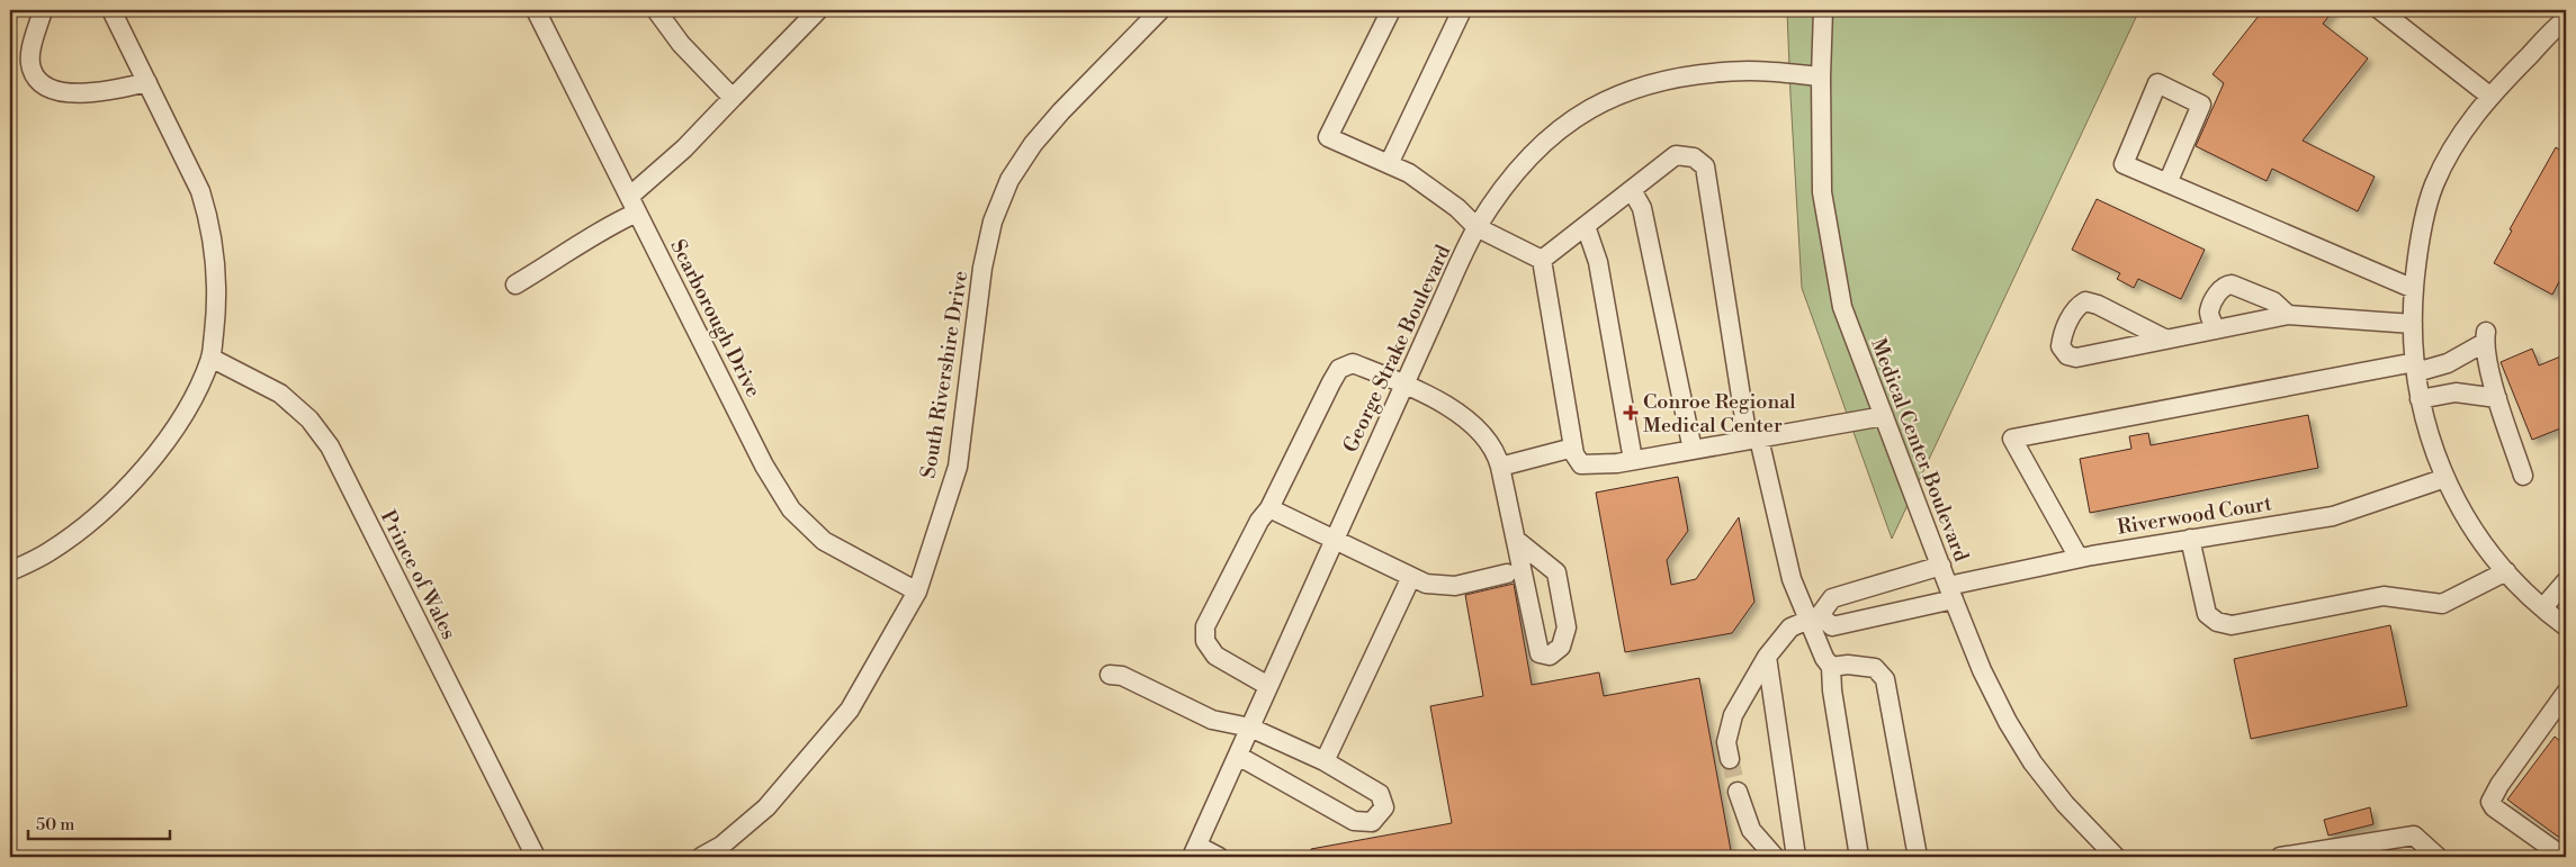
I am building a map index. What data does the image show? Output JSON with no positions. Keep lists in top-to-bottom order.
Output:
{
  "streets": {
    "street": [
      "Scarborough Drive",
      "George Strake Boulevard",
      "South Rivershire Drive",
      "Medical Center Boulevard",
      "Riverwood Court",
      "Prince of Wales"
    ]
  },
  "crossings": [
    ["Scarborough Drive", "South Rivershire Drive"],
    ["George Strake Boulevard", "Medical Center Boulevard"],
    ["Medical Center Boulevard", "Riverwood Court"]
  ],
  "places": {
    "health": ["Conroe Regional Medical Center"]
  },
  "scale_bar": "50 m"
}
